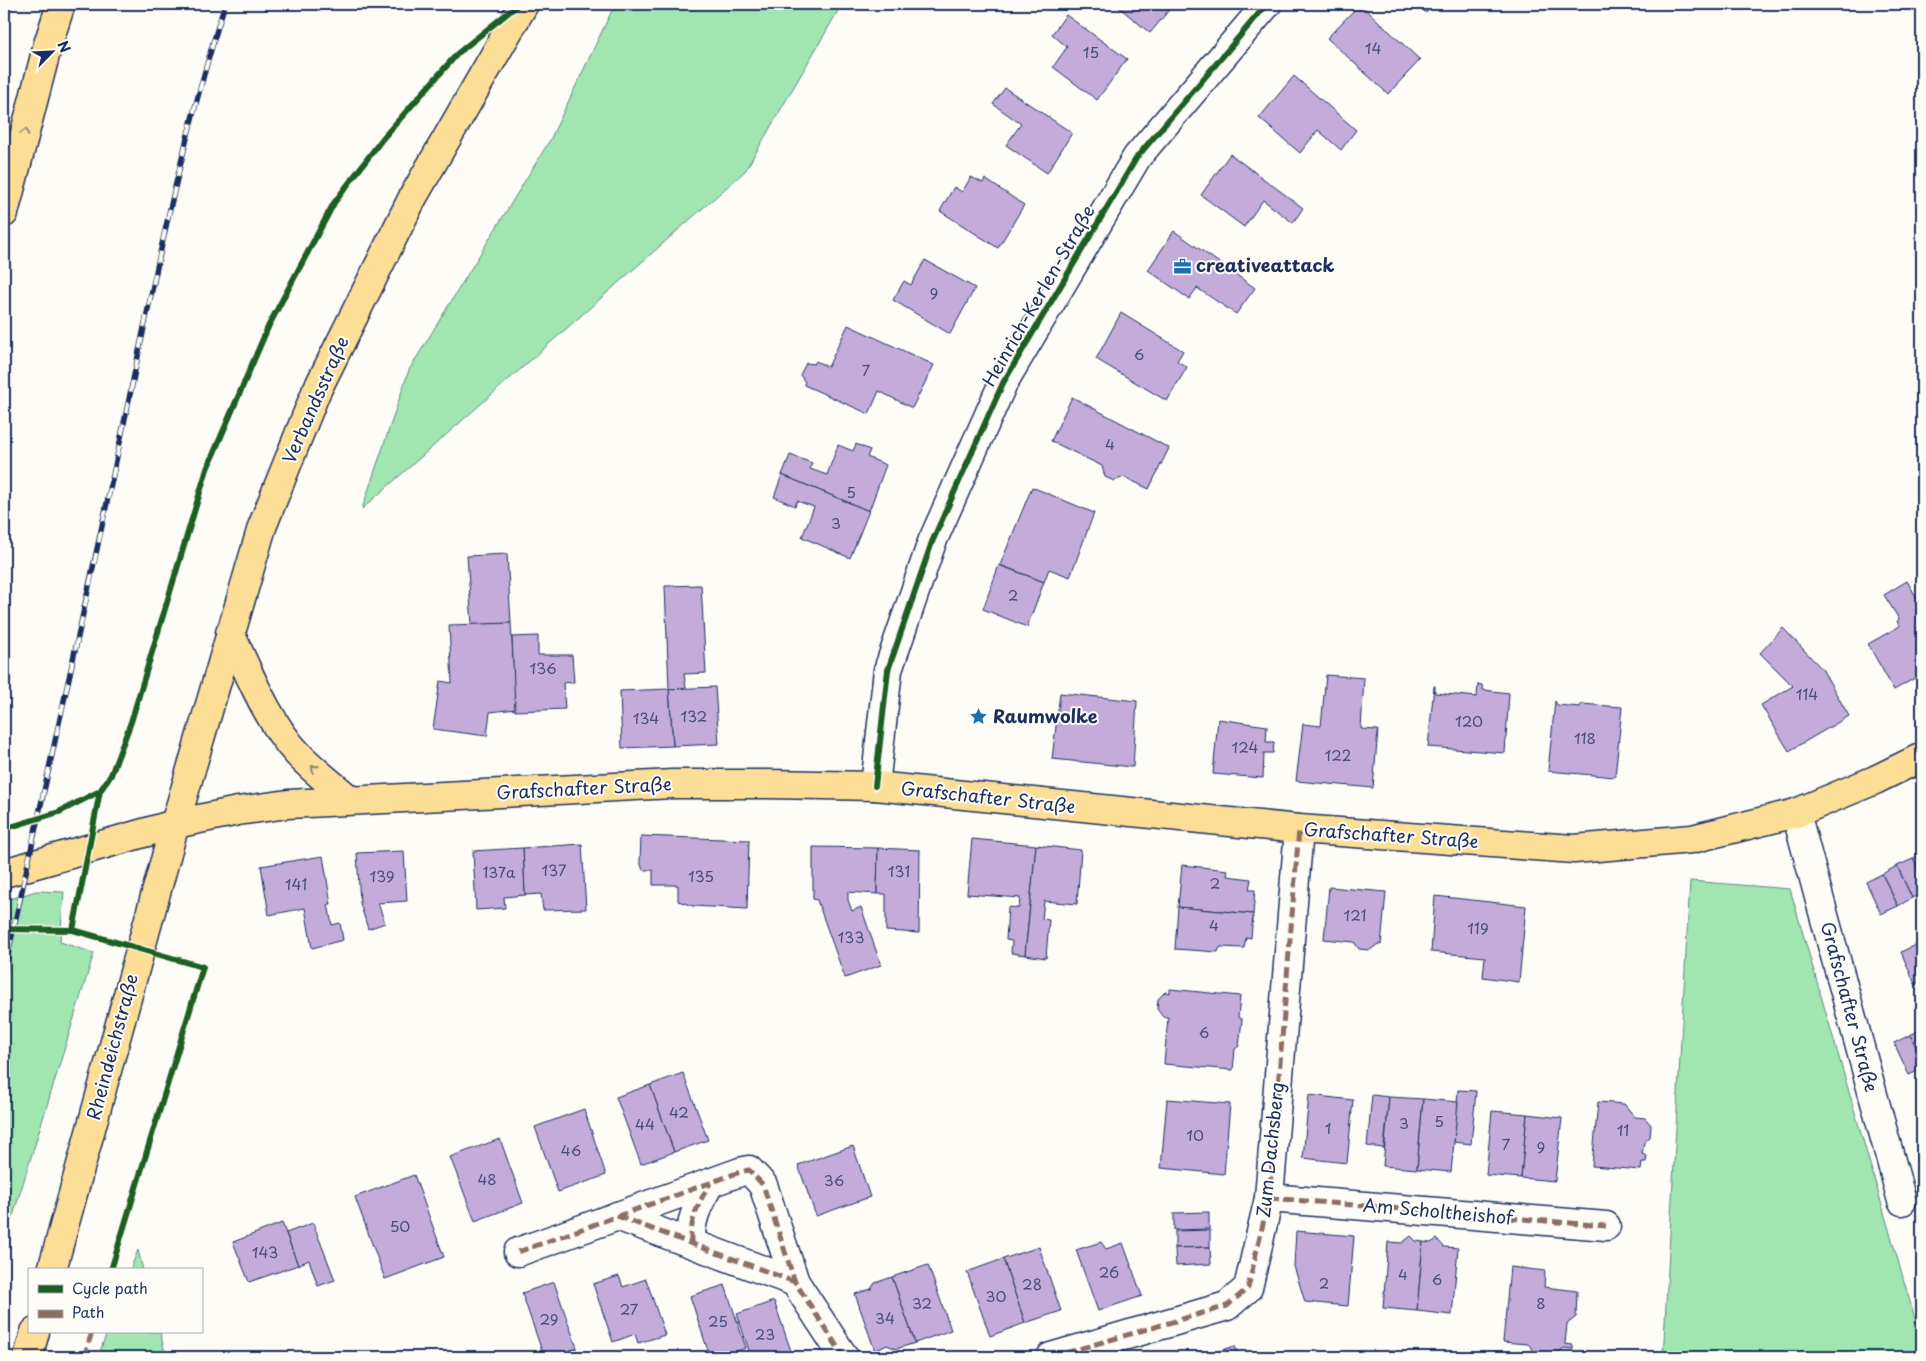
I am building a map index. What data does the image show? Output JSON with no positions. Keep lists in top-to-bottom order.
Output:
{
  "streets": {
    "main road": ["Verbandsstraße", "Grafschafter Straße", "Rheindeichstraße"],
    "street": ["Heinrich-Kerlen-Straße", "Zum Dachsberg", "Am Scholtheishof"]
  },
  "crossings": [
    ["Heinrich-Kerlen-Straße", "Grafschafter Straße"],
    ["Verbandsstraße", "Grafschafter Straße"],
    ["Verbandsstraße", "Rheindeichstraße"],
    ["Grafschafter Straße", "Rheindeichstraße"],
    ["Grafschafter Straße", "Zum Dachsberg"],
    ["Zum Dachsberg", "Am Scholtheishof"]
  ],
  "places": {
    "office": ["creativeattack"],
    "place": ["Raumwolke"]
  },
  "house_numbers": [
    "14",
    "15",
    "9",
    "6",
    "7",
    "4",
    "5",
    "3",
    "2",
    "136",
    "114",
    "132",
    "134",
    "120",
    "118",
    "124",
    "122",
    "137",
    "131",
    "137a",
    "139",
    "135",
    "2",
    "141",
    "121",
    "4",
    "119",
    "133",
    "6",
    "42",
    "5",
    "3",
    "44",
    "1",
    "11",
    "10",
    "7",
    "9",
    "46",
    "48",
    "36",
    "50",
    "143",
    "26",
    "4",
    "6",
    "2",
    "28",
    "30",
    "32",
    "8",
    "27",
    "34",
    "29",
    "25",
    "23"
  ],
  "legend": ["Cycle path", "Path"],
  "north": "top right"
}
